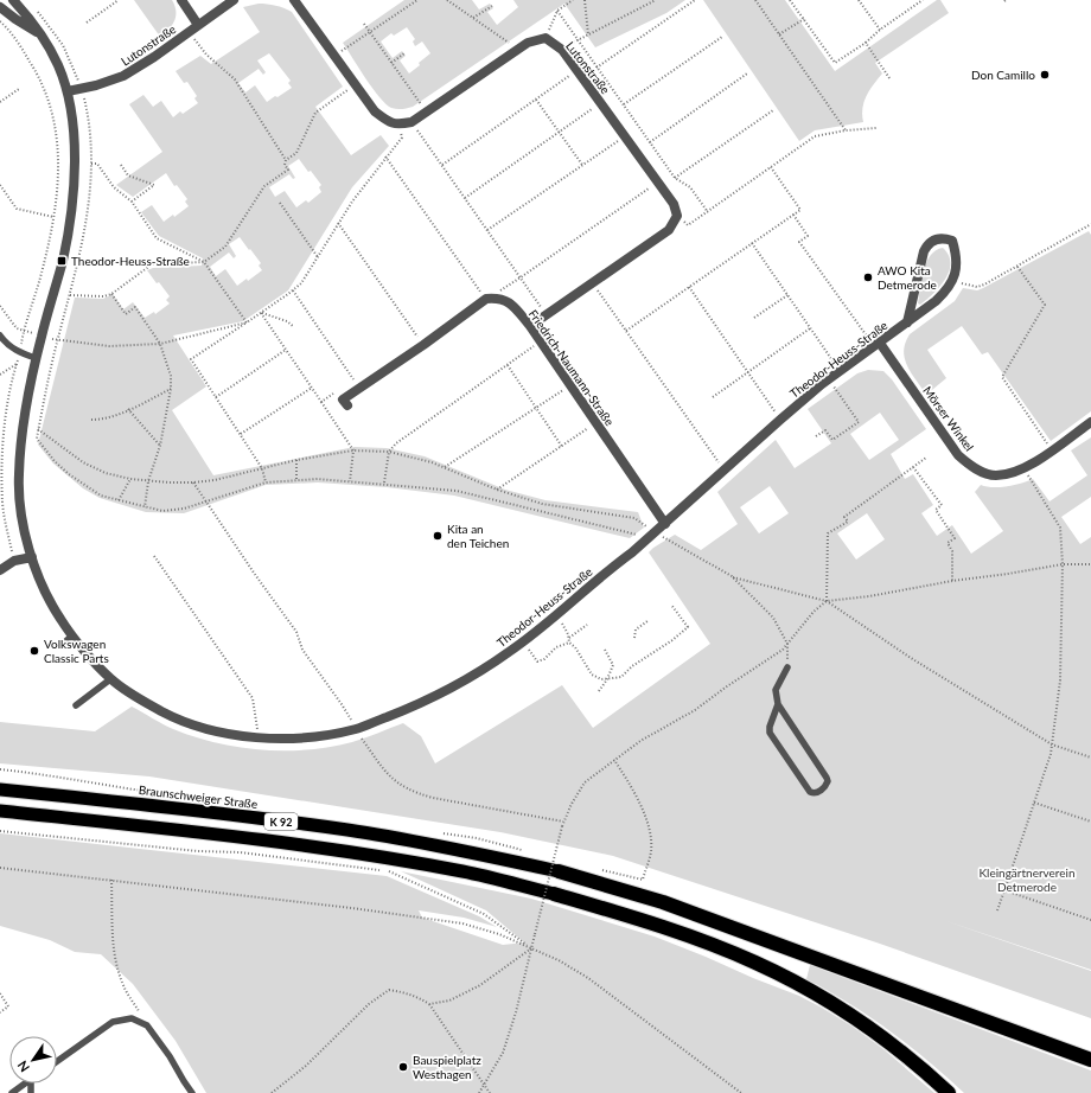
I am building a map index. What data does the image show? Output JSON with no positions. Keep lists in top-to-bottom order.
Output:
{
  "streets": {
    "highway": ["Braunschweiger Straße", "K 92"],
    "street": [
      "Lutonstraße",
      "Theodor-Heuss-Straße",
      "Friedrich-Naumann-Straße",
      "Mörser Winkel"
    ]
  },
  "crossings": [
    ["Lutonstraße", "Theodor-Heuss-Straße"],
    ["Theodor-Heuss-Straße", "Friedrich-Naumann-Straße"],
    ["Theodor-Heuss-Straße", "Mörser Winkel"]
  ],
  "parks": ["Kleingärtnerverein Detmerode"],
  "places": {
    "other": [
      "Don Camillo",
      "AWO Kita Detmerode",
      "Kita an den Teichen",
      "Volkswagen Classic Parts",
      "Bauspielplatz Westhagen"
    ],
    "transit": ["Theodor-Heuss-Straße"]
  },
  "north": "bottom left"
}
